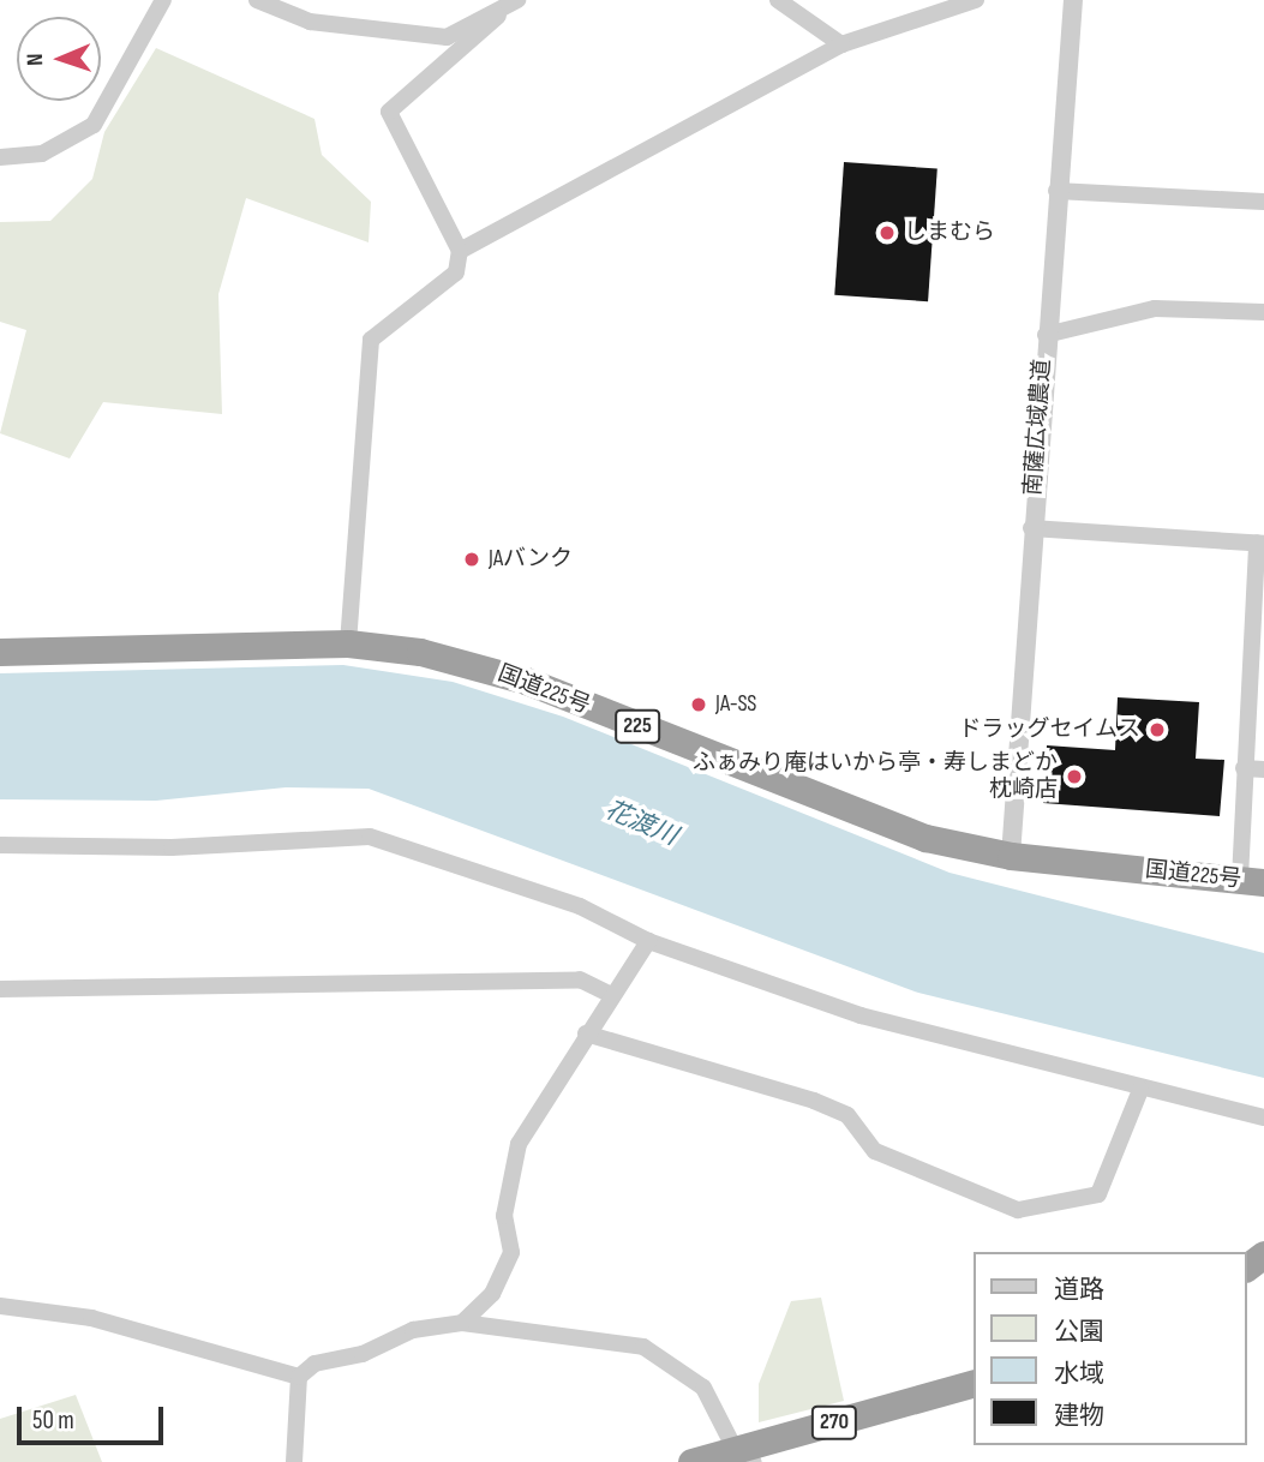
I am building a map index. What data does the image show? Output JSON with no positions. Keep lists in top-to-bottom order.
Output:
{
  "streets": {
    "highway": ["国道225号", "225", "270"],
    "street": ["南薩広域農道"]
  },
  "crossings": [
    ["南薩広域農道", "国道225号"]
  ],
  "water": ["花渡川"],
  "places": [
    "しまむら",
    "JAバンク",
    "JA-SS",
    "ドラッグセイムス",
    "ふぁみり庵はいから亭・寿しまどか 枕崎店"
  ],
  "legend": [
    "道路",
    "公園",
    "水域",
    "建物"
  ],
  "scale_bar": "50 m",
  "north": "left"
}
